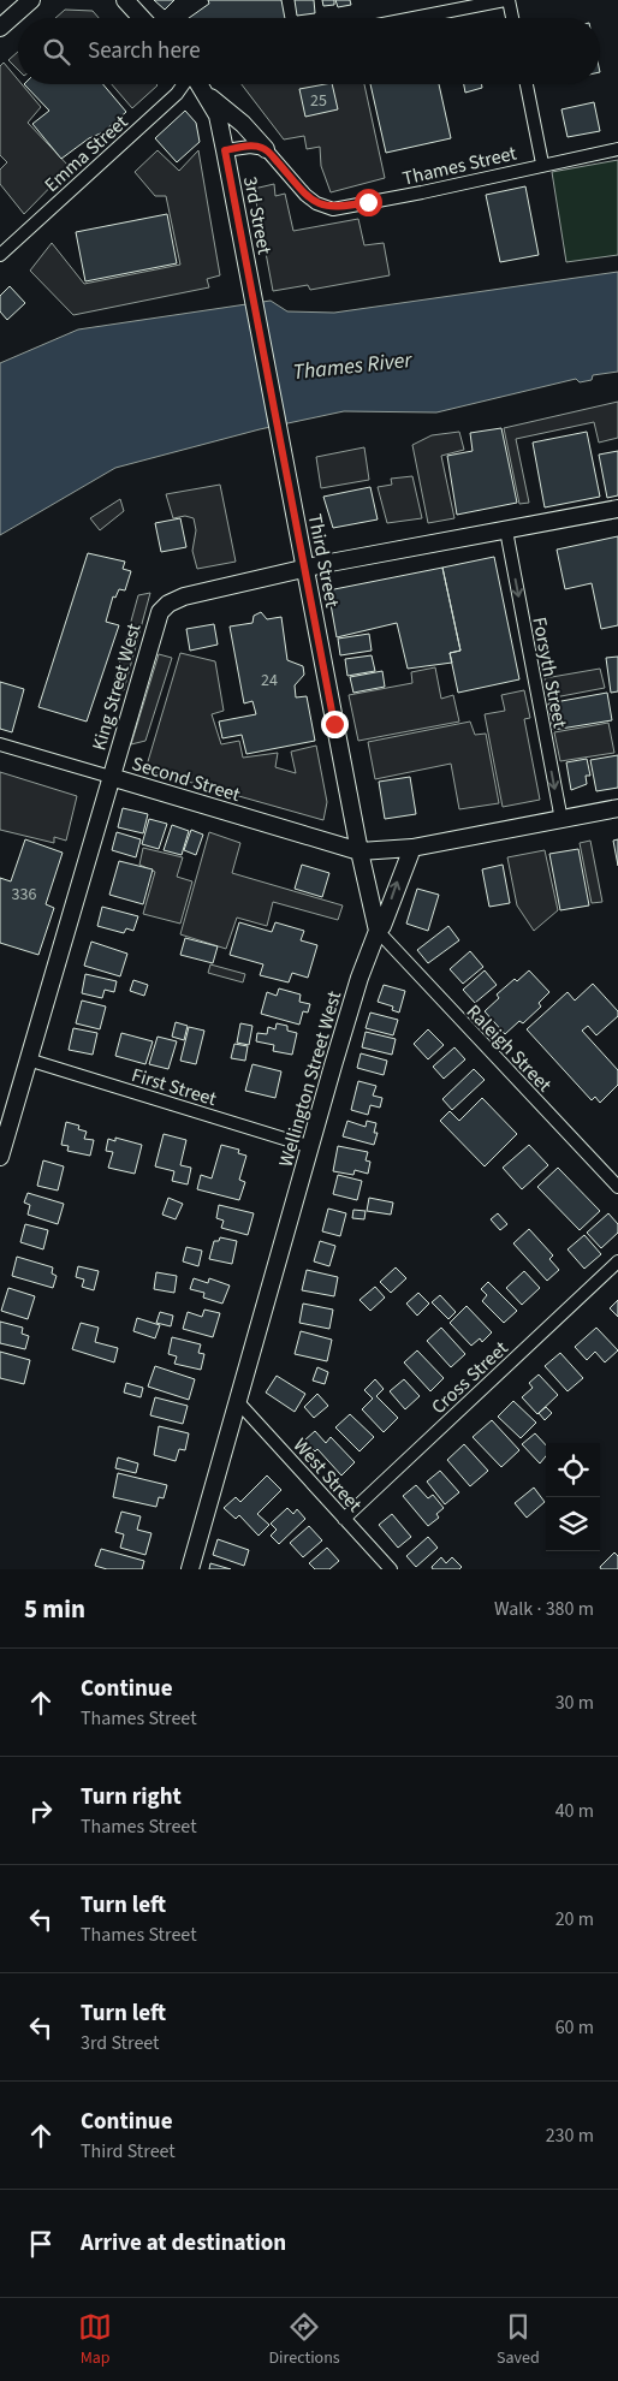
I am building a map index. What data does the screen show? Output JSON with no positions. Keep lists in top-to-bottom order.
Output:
{
  "streets": {
    "street": [
      "Emma Street",
      "Thames Street",
      "3rd Street",
      "Third Street",
      "Forsyth Street",
      "King Street West",
      "Second Street",
      "Raleigh Street",
      "Wellington Street West",
      "First Street",
      "Cross Street",
      "West Street"
    ]
  },
  "crossings": [
    ["3rd Street", "Third Street"],
    ["Third Street", "King Street West"],
    ["Third Street", "Second Street"],
    ["Forsyth Street", "King Street West"],
    ["King Street West", "Second Street"],
    ["King Street West", "First Street"],
    ["Raleigh Street", "Wellington Street West"],
    ["Wellington Street West", "First Street"],
    ["Wellington Street West", "West Street"],
    ["Cross Street", "West Street"]
  ],
  "one_way": ["Forsyth Street"],
  "water": ["Thames River"],
  "house_numbers": ["25", "24", "336"],
  "page": {
    "search": "Search here",
    "heading": ["5 min", "Walk · 380 m"],
    "list": [
      ["Continue", "Thames Street", "30 m"],
      ["Turn right", "Thames Street", "40 m"],
      ["Turn left", "Thames Street", "20 m"],
      ["Turn left", "3rd Street", "60 m"],
      ["Continue", "Third Street", "230 m"],
      "Arrive at destination"
    ],
    "nav": ["Map", "Directions", "Saved"]
  }
}
